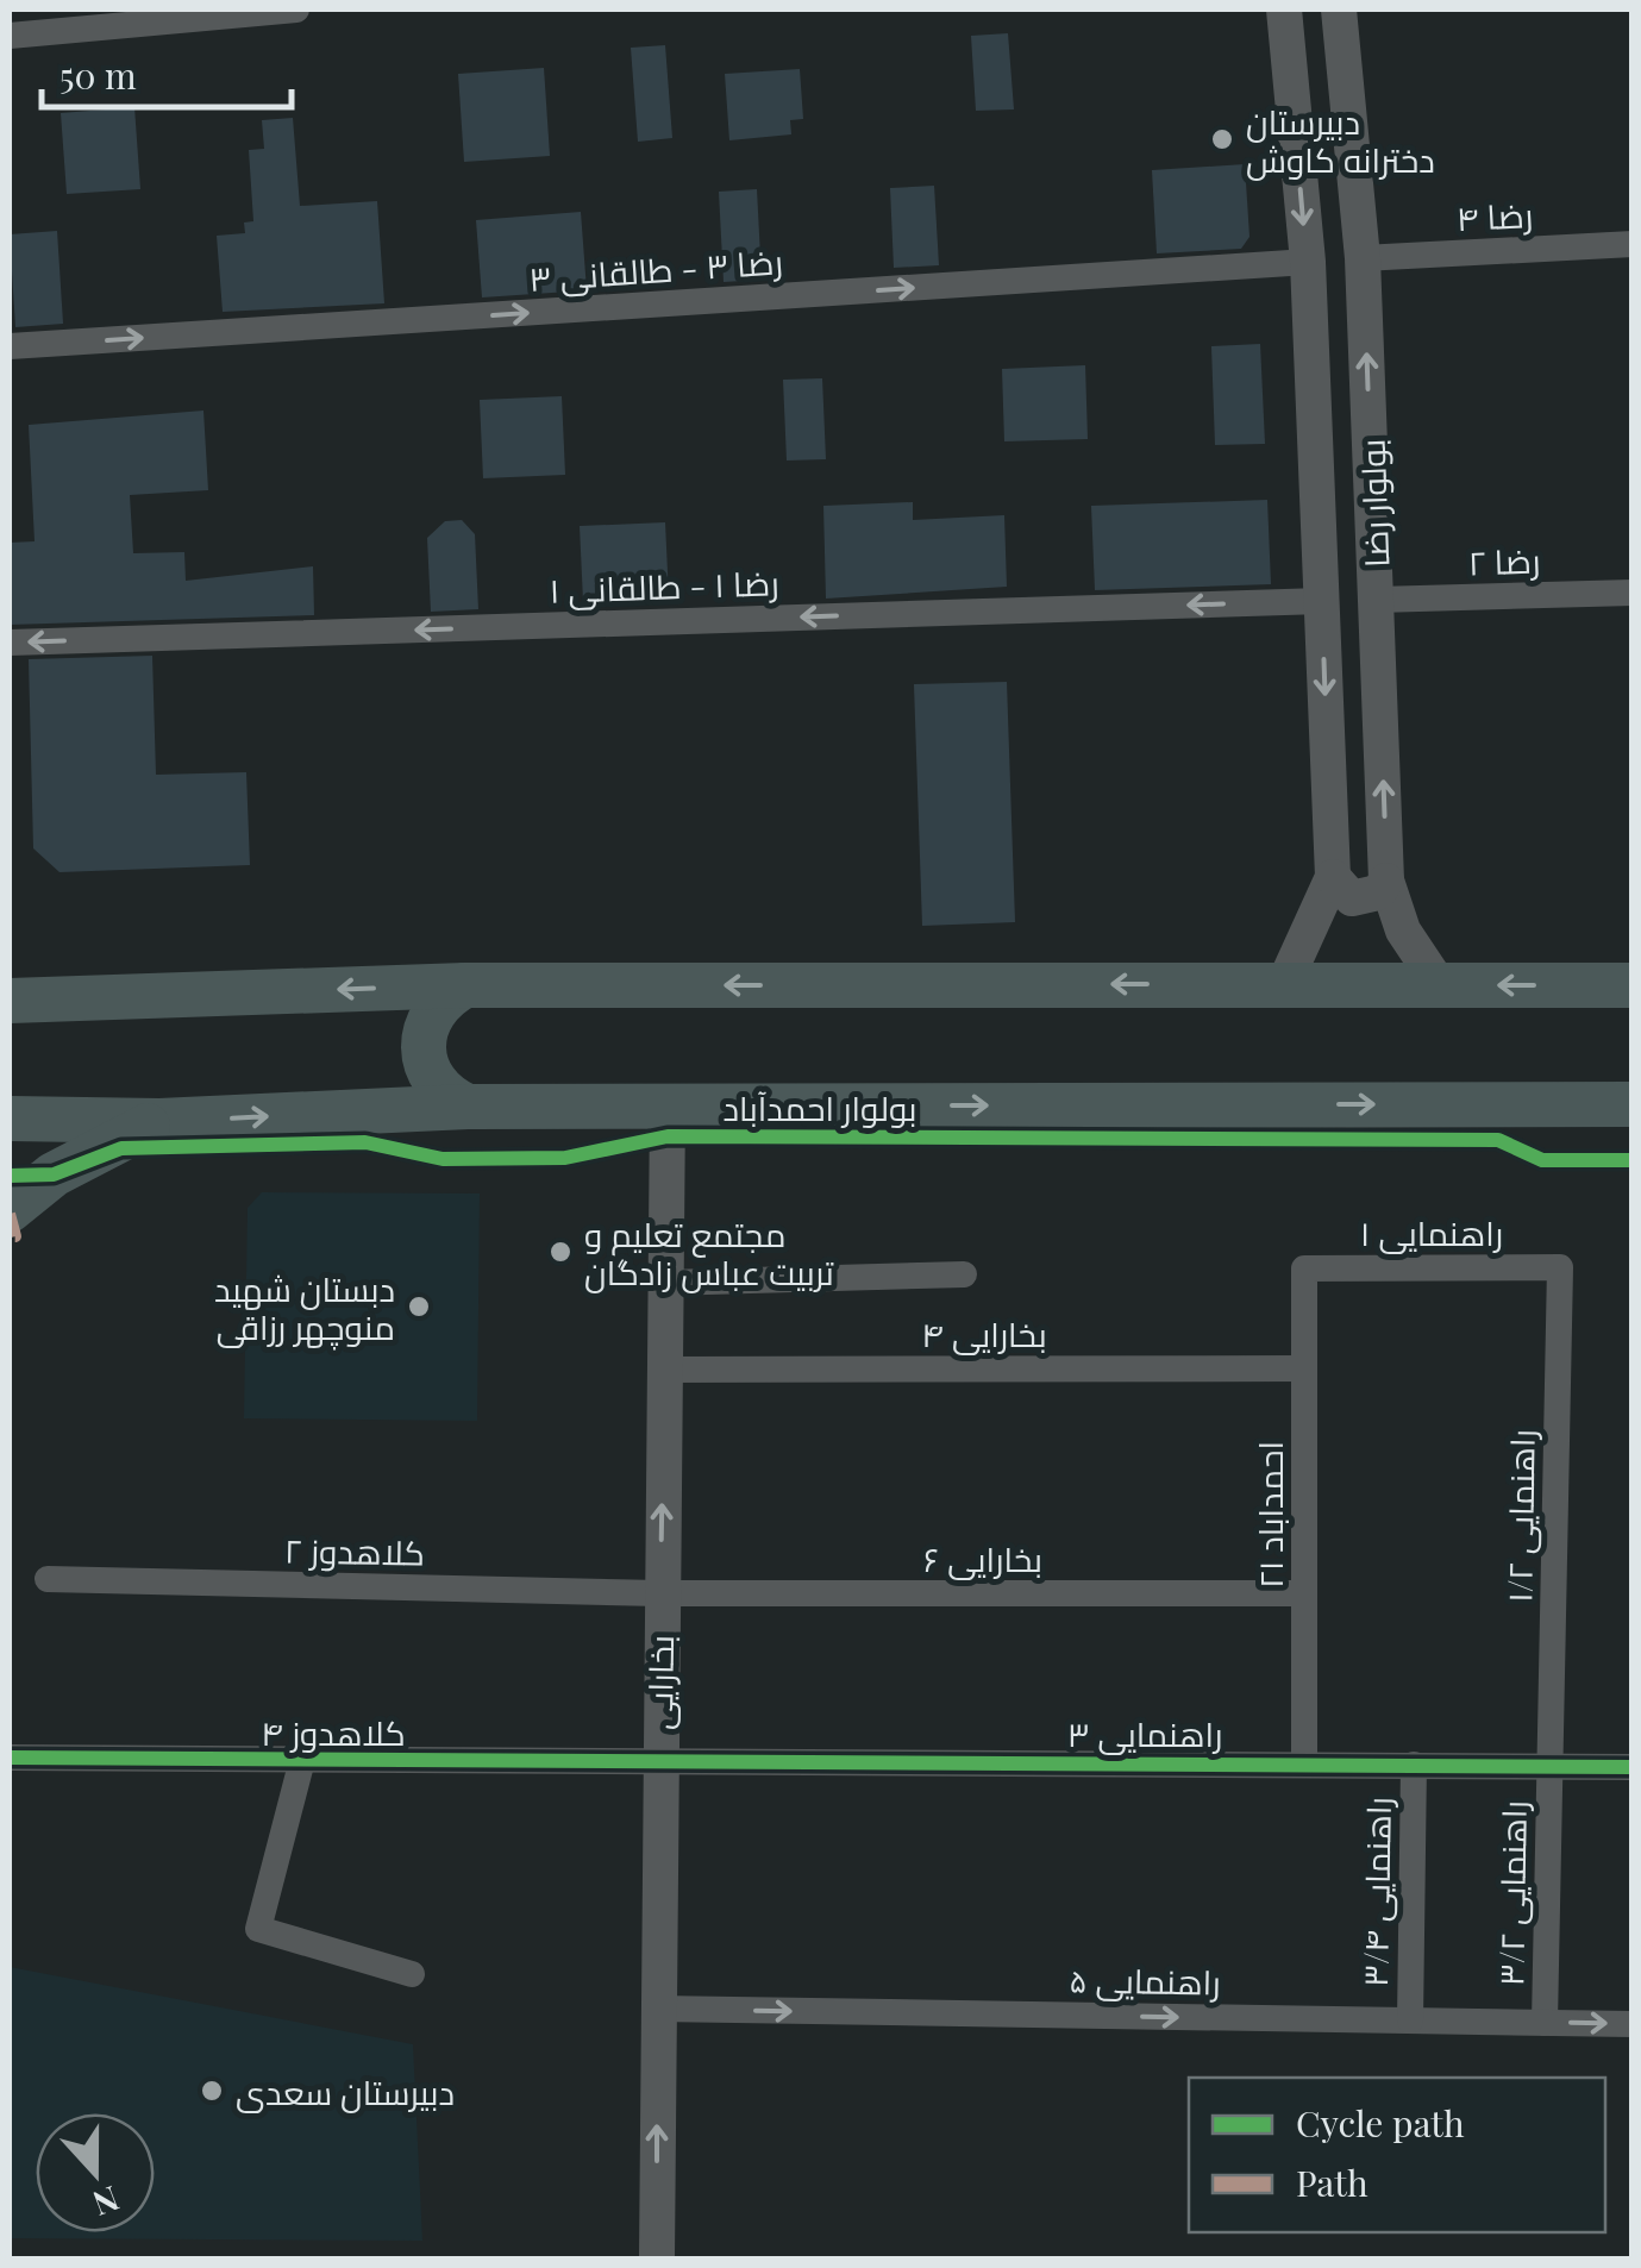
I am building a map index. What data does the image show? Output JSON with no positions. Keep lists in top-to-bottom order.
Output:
{
  "streets": {
    "main road": ["بولوار احمدآباد"],
    "street": [
      "رضا ۴",
      "رضا ۳ - طالقانی ۳",
      "بولوار رضا",
      "رضا ۲",
      "رضا ۱ - طالقانی ۱",
      "راهنمایی ۱",
      "بخارایی ۴",
      "احمداباد ۲۱",
      "راهنمایی ۱/۲",
      "کلاهدوز ۲",
      "بخارایی ۶",
      "بخارایی",
      "کلاهدوز ۴",
      "راهنمایی ۳",
      "راهنمایی ۳/۴",
      "راهنمایی ۳/۲",
      "راهنمایی ۵"
    ]
  },
  "crossings": [
    ["رضا ۴", "بولوار رضا"],
    ["رضا ۳ - طالقانی ۳", "بولوار رضا"],
    ["بولوار رضا", "رضا ۲"],
    ["بولوار رضا", "رضا ۱ - طالقانی ۱"],
    ["بولوار احمدآباد", "بخارایی"],
    ["راهنمایی ۱", "احمداباد ۲۱"],
    ["راهنمایی ۱", "راهنمایی ۱/۲"],
    ["بخارایی ۴", "احمداباد ۲۱"],
    ["بخارایی ۴", "بخارایی"],
    ["احمداباد ۲۱", "بخارایی ۶"],
    ["احمداباد ۲۱", "راهنمایی ۳"],
    ["راهنمایی ۱/۲", "راهنمایی ۳"],
    ["راهنمایی ۱/۲", "راهنمایی ۳/۲"],
    ["کلاهدوز ۲", "بخارایی ۶"],
    ["کلاهدوز ۲", "بخارایی"],
    ["بخارایی ۶", "بخارایی"],
    ["بخارایی", "کلاهدوز ۴"],
    ["بخارایی", "راهنمایی ۳"],
    ["بخارایی", "راهنمایی ۵"],
    ["کلاهدوز ۴", "راهنمایی ۳"],
    ["راهنمایی ۳", "راهنمایی ۳/۴"],
    ["راهنمایی ۳", "راهنمایی ۳/۲"],
    ["راهنمایی ۳/۴", "راهنمایی ۵"],
    ["راهنمایی ۳/۲", "راهنمایی ۵"]
  ],
  "one_way": [
    "رضا ۳ - طالقانی ۳",
    "رضا ۱ - طالقانی ۱",
    "بخارایی",
    "راهنمایی ۵"
  ],
  "places": [
    "دبیرستان دخترانه کاوش",
    "مجتمع تعلیم و تربیت عباس زادگان",
    "دبستان شهید منوچهر رزاقی",
    "دبیرستان سعدی"
  ],
  "legend": ["Cycle path", "Path"],
  "scale_bar": "50 m",
  "north": "bottom"
}
